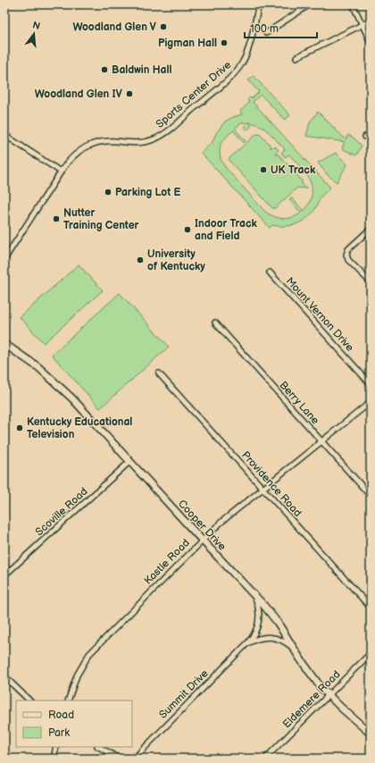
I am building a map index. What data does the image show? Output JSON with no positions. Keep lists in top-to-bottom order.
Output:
{
  "streets": {
    "main road": ["Cooper Drive"],
    "street": [
      "Sports Center Drive",
      "Mount Vernon Drive",
      "Berry Lane",
      "Providence Road",
      "Scoville Road",
      "Kastle Road",
      "Summit Drive",
      "Eldemere Road"
    ]
  },
  "crossings": [
    ["Berry Lane", "Kastle Road"],
    ["Providence Road", "Kastle Road"],
    ["Scoville Road", "Cooper Drive"],
    ["Cooper Drive", "Kastle Road"],
    ["Cooper Drive", "Summit Drive"],
    ["Cooper Drive", "Eldemere Road"]
  ],
  "places": [
    "Woodland Glen V",
    "Pigman Hall",
    "Baldwin Hall",
    "Woodland Glen IV",
    "UK Track",
    "Parking Lot E",
    "Nutter Training Center",
    "Indoor Track and Field",
    "University of Kentucky",
    "Kentucky Educational Television"
  ],
  "legend": ["Road", "Park"],
  "scale_bar": "100 m",
  "north": "top"
}
